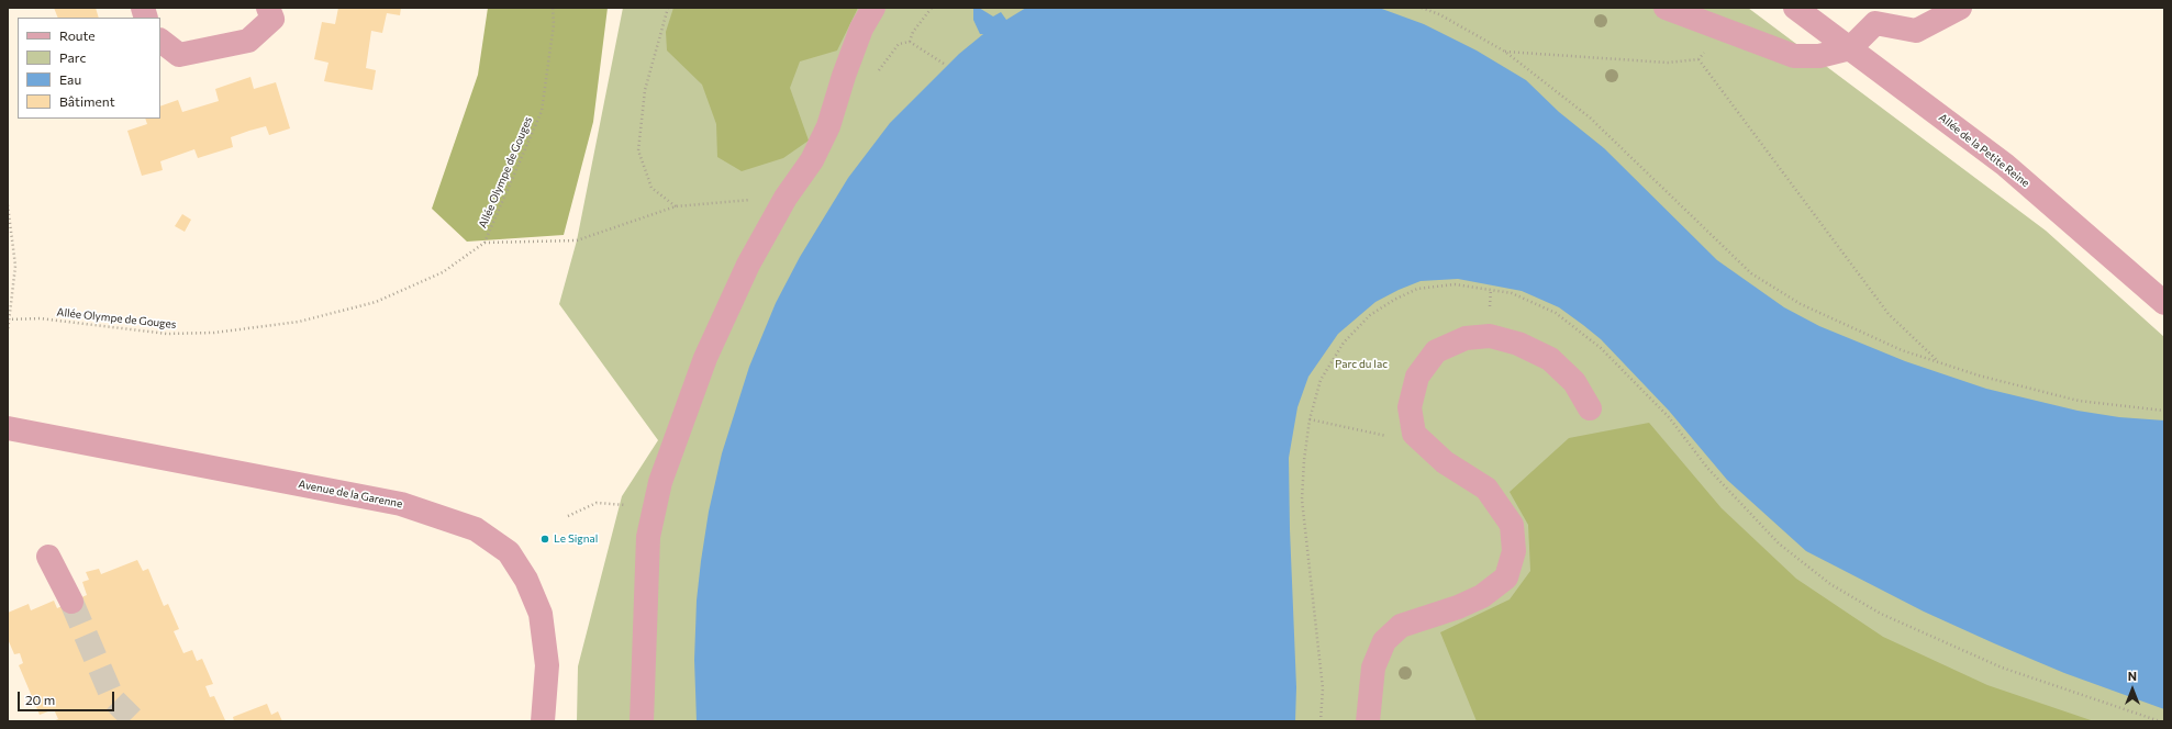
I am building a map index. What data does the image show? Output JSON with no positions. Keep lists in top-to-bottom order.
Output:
{
  "streets": {
    "street": ["Allée de la Petite Reine", "Avenue de la Garenne"],
    "path": ["Allée Olympe de Gouges"]
  },
  "parks": ["Parc du lac"],
  "places": ["Le Signal"],
  "legend": [
    "Route",
    "Parc",
    "Eau",
    "Bâtiment"
  ],
  "scale_bar": "20 m",
  "north": "top"
}
